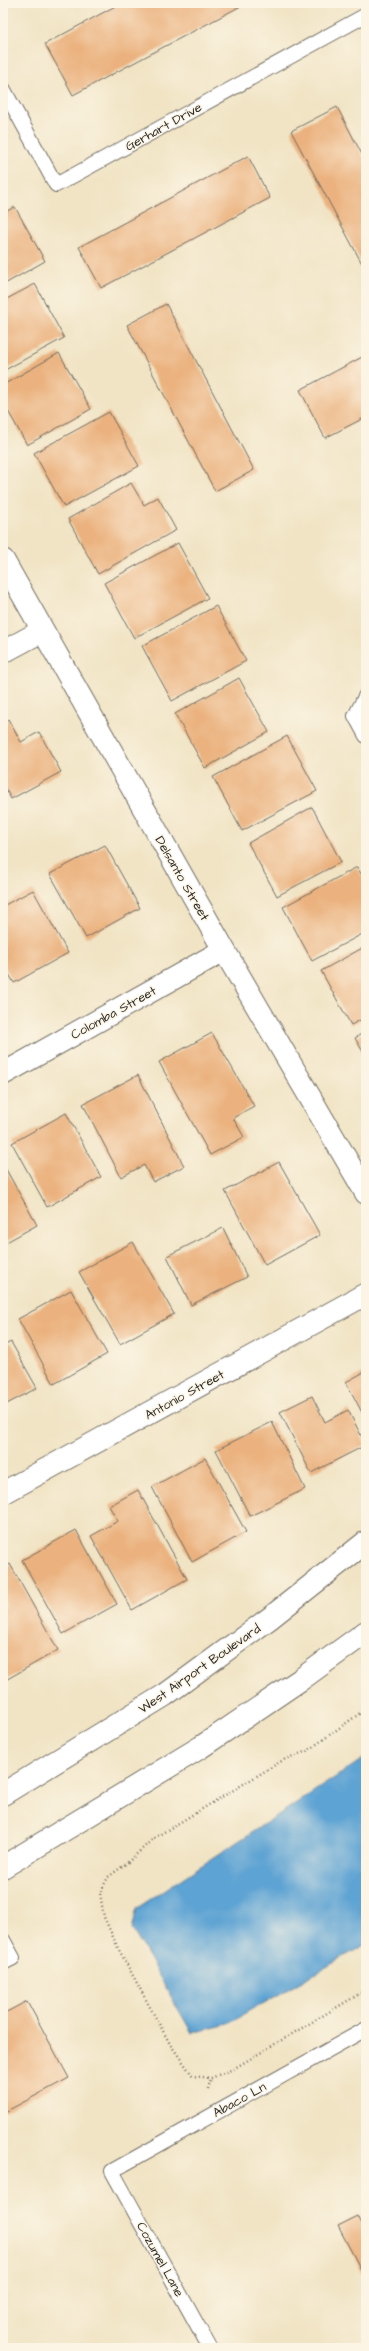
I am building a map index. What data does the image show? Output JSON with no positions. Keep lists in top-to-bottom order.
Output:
{
  "streets": {
    "street": [
      "Delsanto Street",
      "Colomba Street",
      "Antonio Street",
      "West Airport Boulevard"
    ],
    "lane": ["Gerhart Drive", "Abaco Ln", "Cozumel Lane"]
  },
  "crossings": [
    ["Delsanto Street", "Colomba Street"],
    ["Abaco Ln", "Cozumel Lane"]
  ]
}
